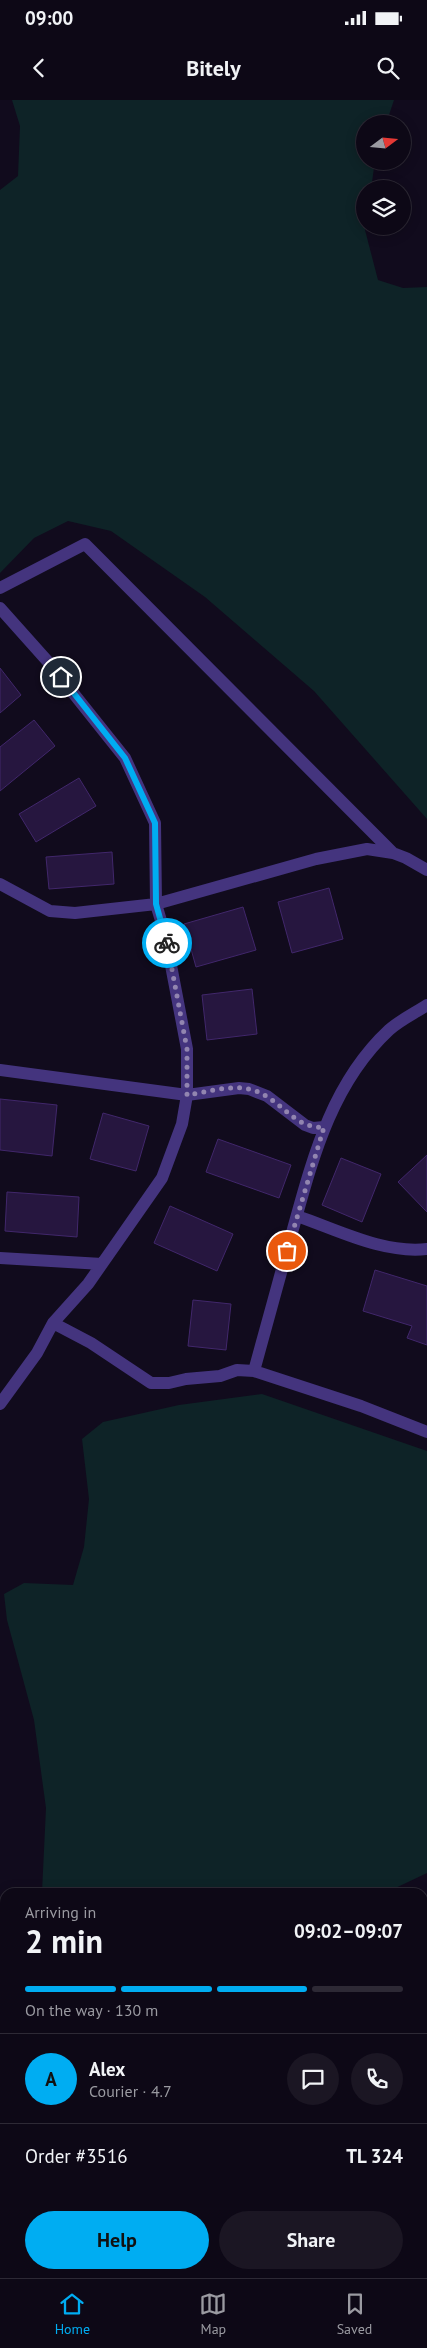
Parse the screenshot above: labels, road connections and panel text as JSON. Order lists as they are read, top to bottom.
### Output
{
  "north": "right",
  "page": {
    "status": "09:00",
    "header": "Bitely",
    "heading": ["2 min", "Arriving in", "09:02–09:07"],
    "panel": [
      "Alex",
      "Courier · 4.7",
      "Order #3516",
      "TL 324"
    ],
    "bar": "On the way · 130 m",
    "round": "A",
    "buttons": ["Help", "Share"],
    "tabs": ["Home", "Map", "Saved"]
  }
}
